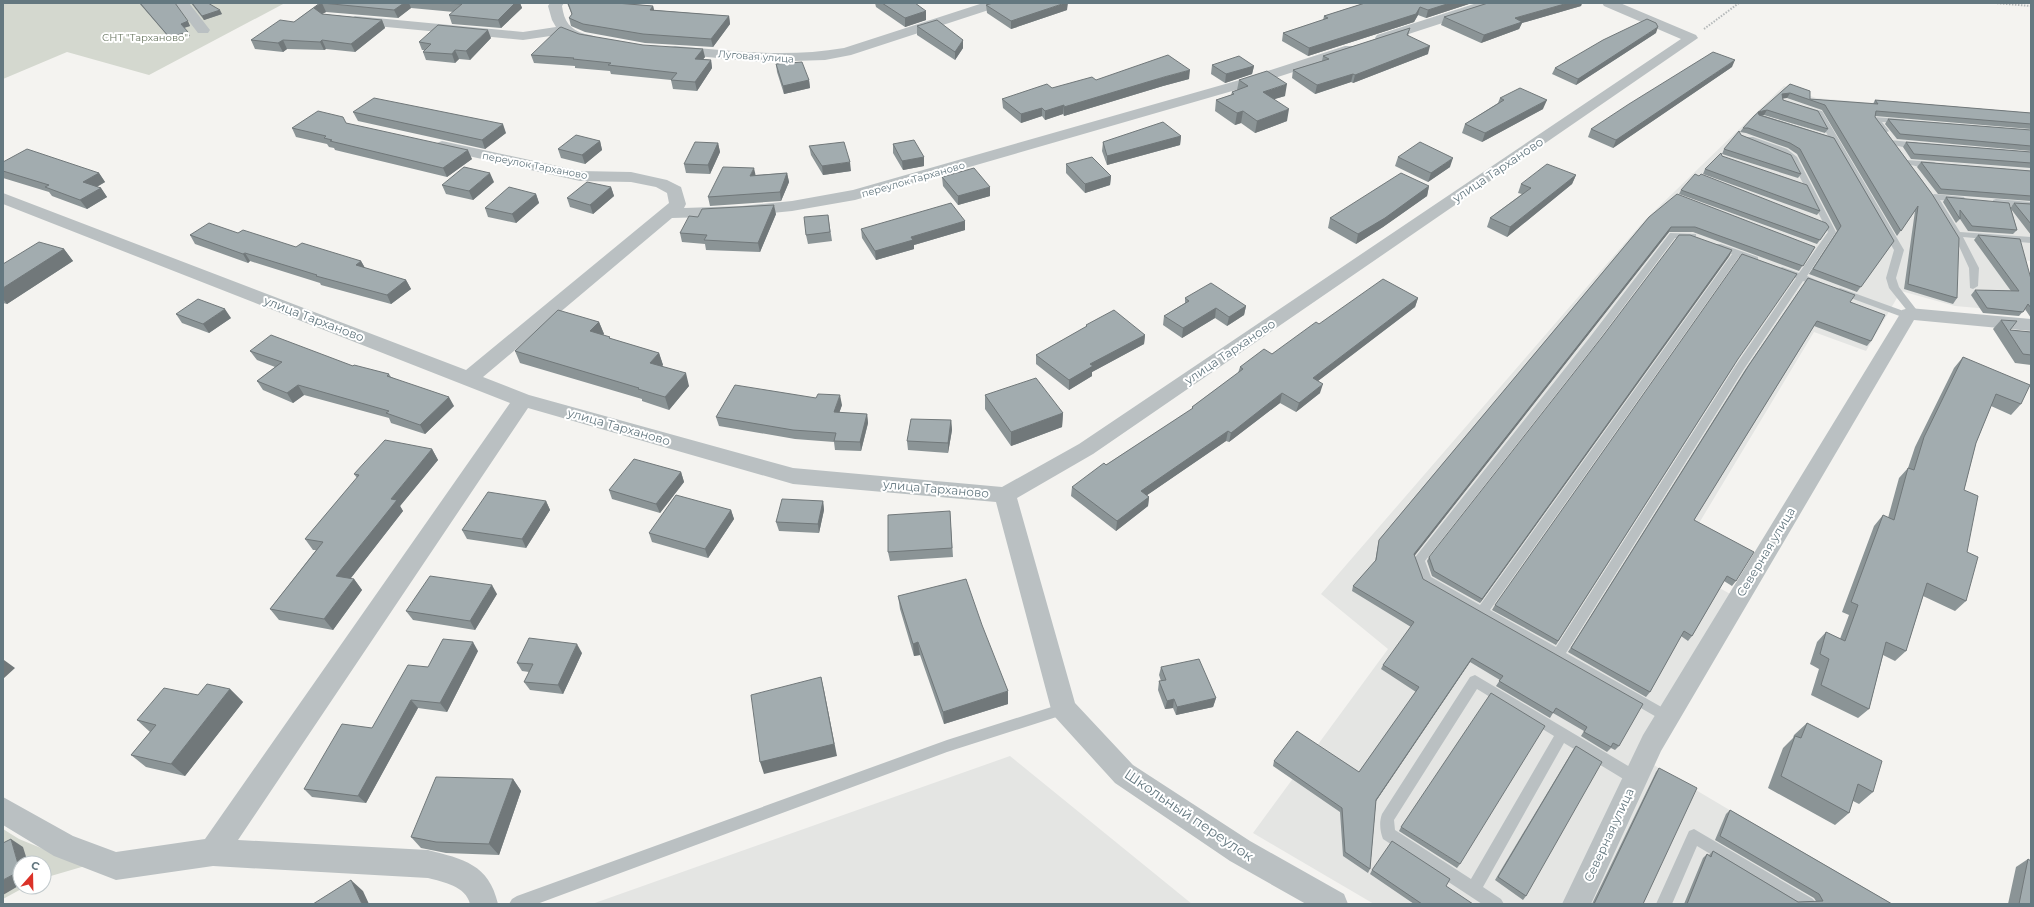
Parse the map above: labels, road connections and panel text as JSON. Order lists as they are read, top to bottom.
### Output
{
  "streets": {
    "street": [
      "Луговая улица",
      "переулок Тарханово",
      "улица Тарханово",
      "Северная улица",
      "Школьный переулок"
    ]
  },
  "crossings": [
    ["улица Тарханово", "Школьный переулок"]
  ],
  "parks": ["СНТ \"Тарханово\""],
  "north": "top"
}
